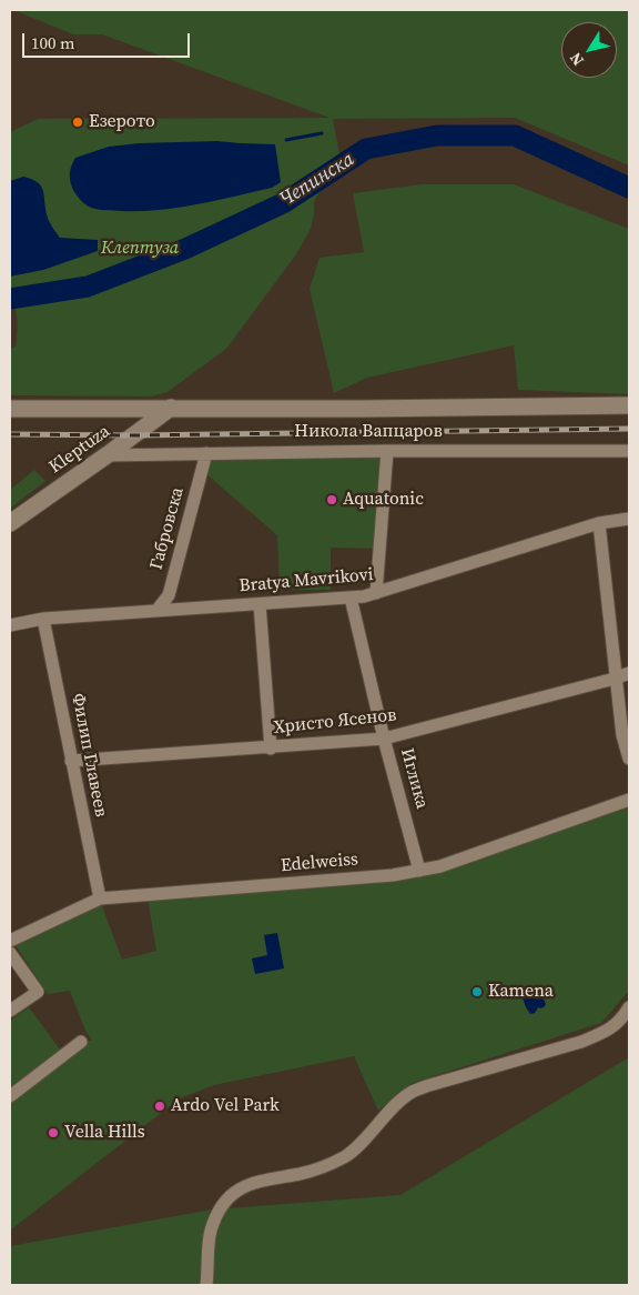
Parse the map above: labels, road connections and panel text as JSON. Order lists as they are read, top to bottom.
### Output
{
  "streets": {
    "street": [
      "Никола Вапцаров",
      "Kleptuza",
      "Габровска",
      "Bratya Mavrikovi",
      "Христо Ясенов",
      "Филип Главеев",
      "Иглика",
      "Edelweiss"
    ]
  },
  "crossings": [
    ["Никола Вапцаров", "Kleptuza"],
    ["Никола Вапцаров", "Габровска"],
    ["Габровска", "Bratya Mavrikovi"],
    ["Bratya Mavrikovi", "Филип Главеев"],
    ["Bratya Mavrikovi", "Иглика"],
    ["Христо Ясенов", "Филип Главеев"],
    ["Христо Ясенов", "Иглика"],
    ["Филип Главеев", "Edelweiss"],
    ["Иглика", "Edelweiss"]
  ],
  "water": ["Чепинска"],
  "parks": ["Клептуза"],
  "places": [
    "Езерото",
    "Aquatonic",
    "Kamena",
    "Ardo Vel Park",
    "Vella Hills"
  ],
  "scale_bar": "100 m",
  "north": "bottom left"
}
